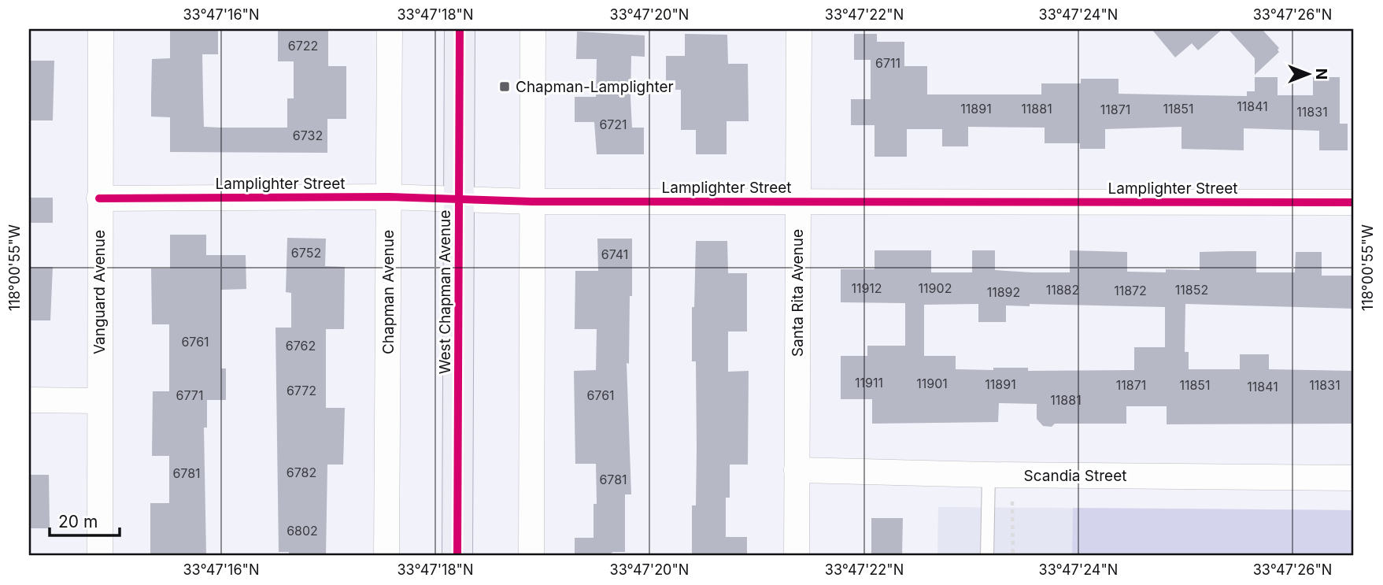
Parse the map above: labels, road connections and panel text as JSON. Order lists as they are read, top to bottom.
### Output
{
  "streets": {
    "main road": ["West Chapman Avenue"],
    "street": [
      "Lamplighter Street",
      "Vanguard Avenue",
      "Chapman Avenue",
      "Santa Rita Avenue",
      "Scandia Street"
    ]
  },
  "crossings": [
    ["Lamplighter Street", "Vanguard Avenue"],
    ["Lamplighter Street", "Chapman Avenue"],
    ["Lamplighter Street", "West Chapman Avenue"],
    ["Lamplighter Street", "Santa Rita Avenue"],
    ["Santa Rita Avenue", "Scandia Street"]
  ],
  "places": {
    "transit": ["Chapman-Lamplighter"]
  },
  "house_numbers": [
    "6722",
    "6711",
    "11841",
    "11891",
    "11881",
    "11851",
    "11871",
    "11831",
    "6721",
    "6732",
    "6752",
    "6741",
    "11912",
    "11902",
    "11882",
    "11852",
    "11872",
    "11892",
    "6761",
    "6762",
    "11911",
    "11901",
    "11891",
    "11871",
    "11851",
    "11831",
    "11841",
    "6772",
    "6771",
    "6761",
    "11881",
    "6782",
    "6781",
    "6781",
    "6802"
  ],
  "scale_bar": "20 m",
  "north": "right",
  "coordinates": [
    "33°47'16\"N",
    "33°47'18\"N",
    "33°47'20\"N",
    "33°47'22\"N",
    "33°47'24\"N",
    "33°47'26\"N",
    "118°00'55\"W"
  ]
}
